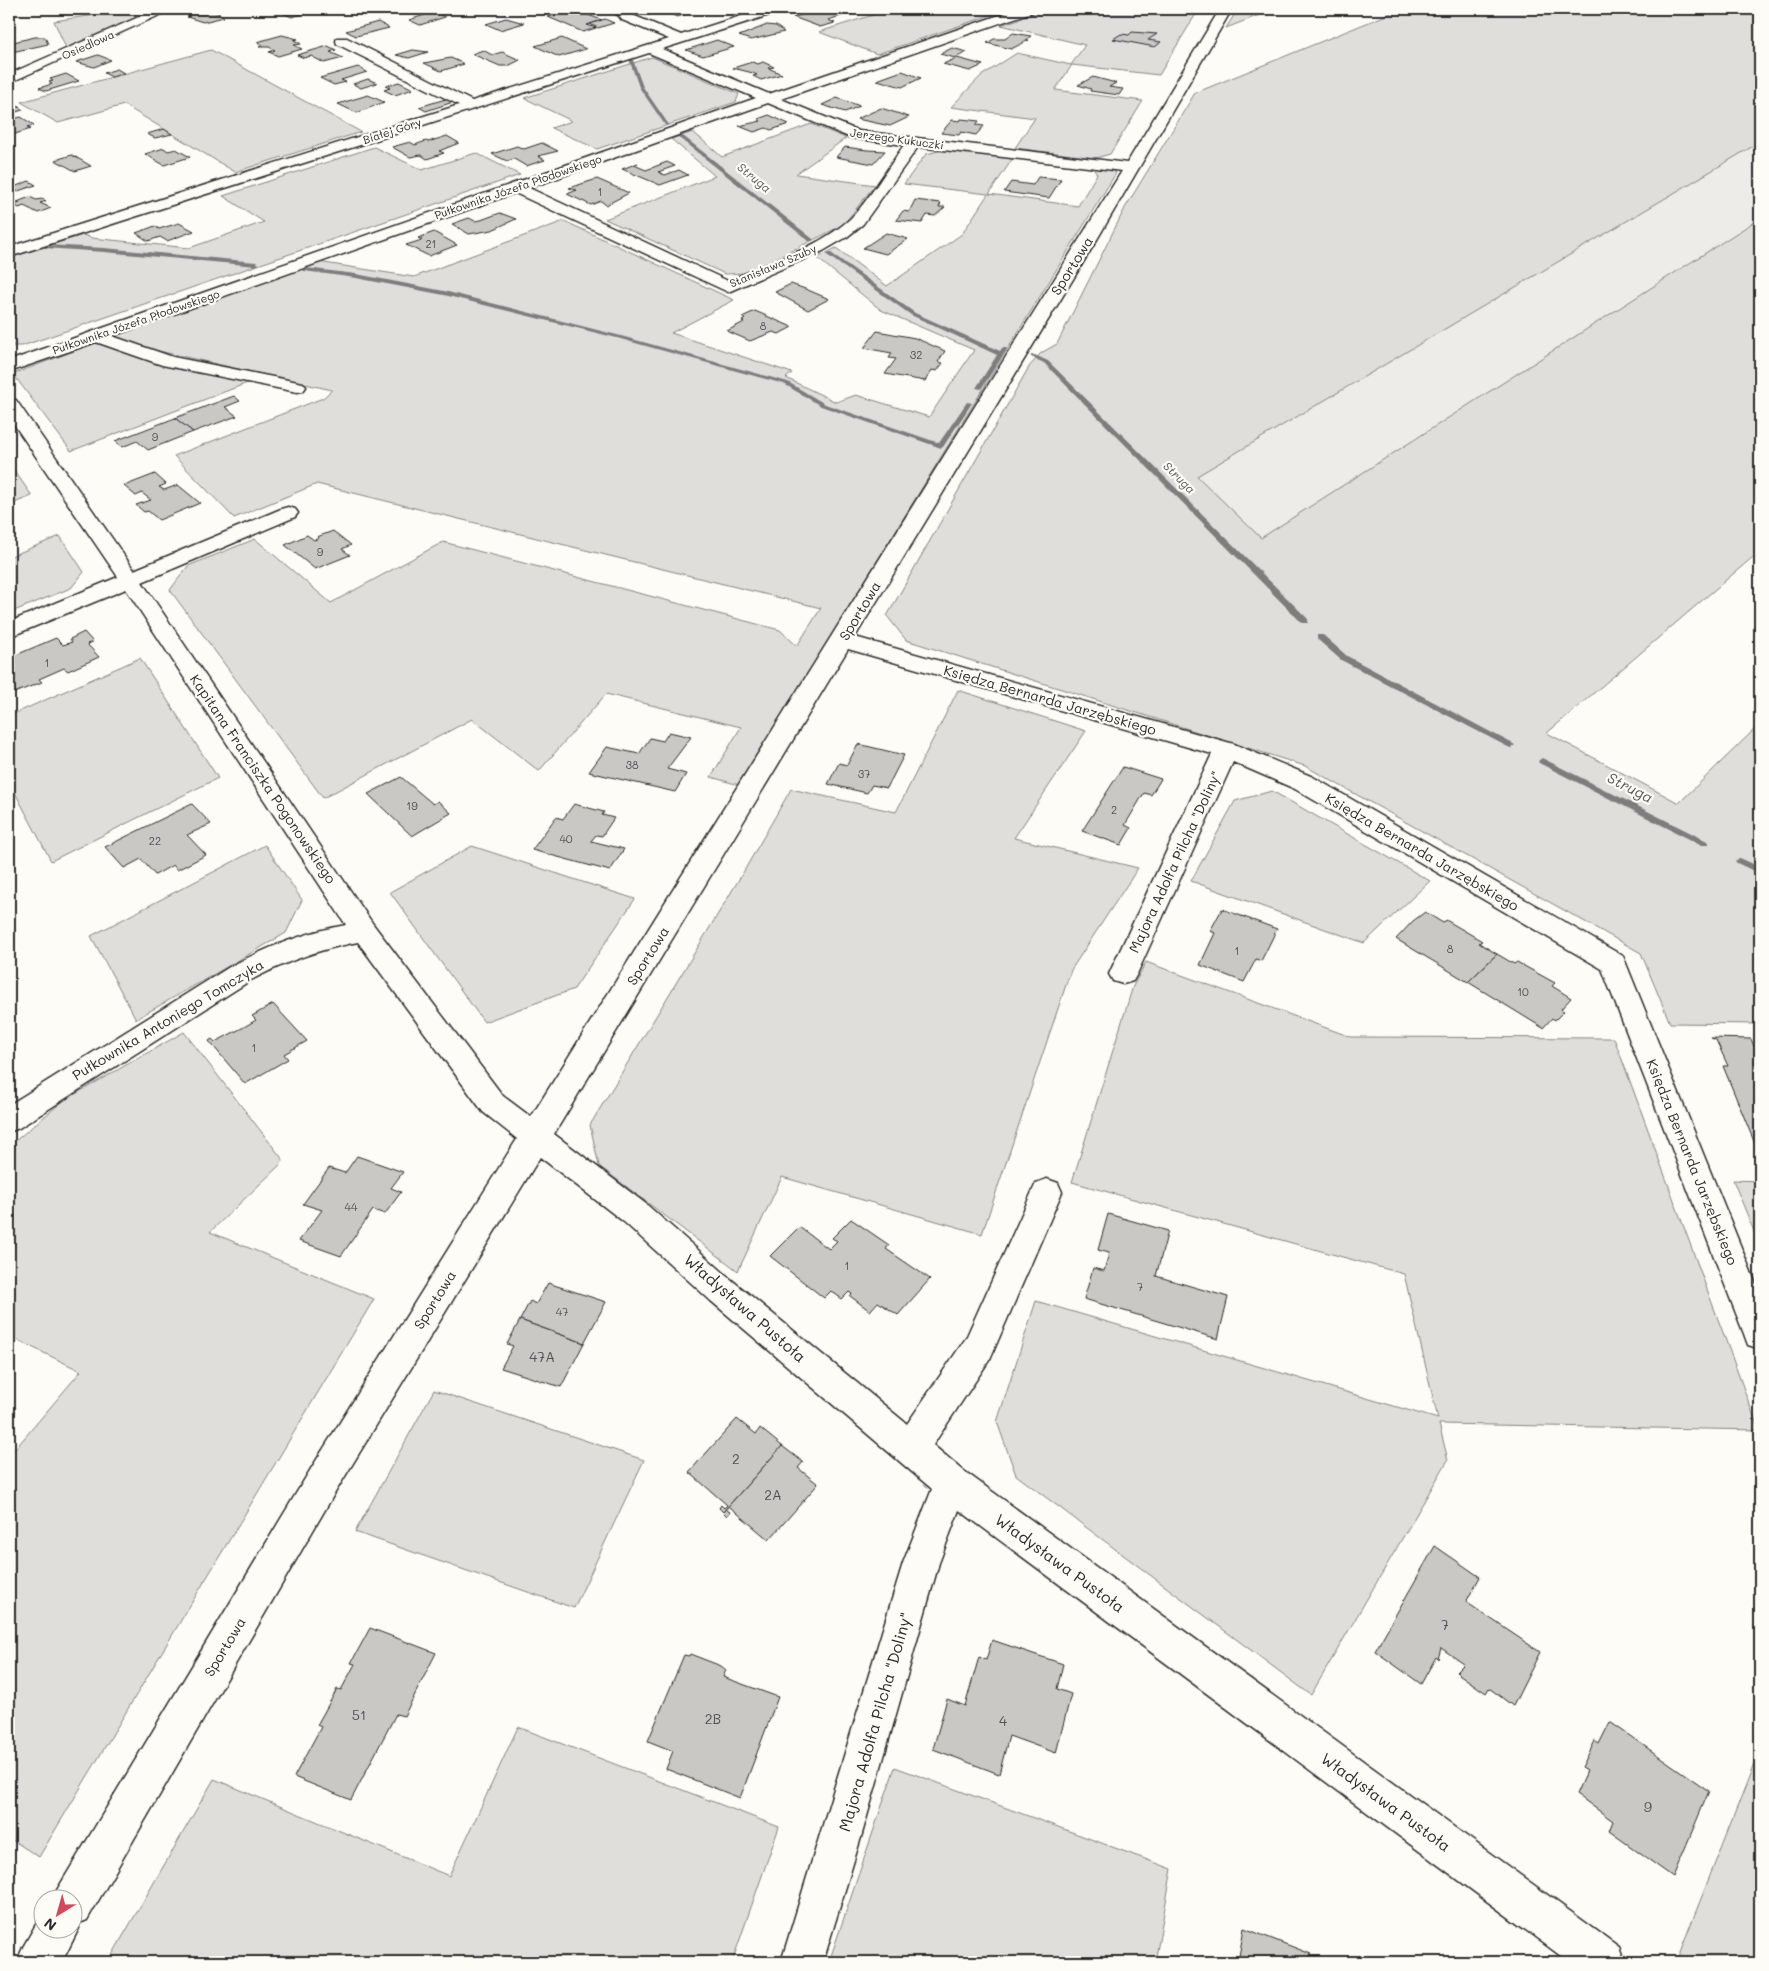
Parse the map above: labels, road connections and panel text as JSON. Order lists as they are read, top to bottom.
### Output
{
  "streets": {
    "street": [
      "Osiedlowa",
      "Białej Góry",
      "Jerzego Kukuczki",
      "Pułkownika Józefa Płodowskiego",
      "Stanisława Szuby",
      "Sportowa",
      "Księdza Bernarda Jarzębskiego",
      "Kapitana Franciszka Pogonowskiego",
      "Majora Adolfa Pilcha \"Doliny\"",
      "Pułkownika Antoniego Tomczyka",
      "Władysława Pustoła"
    ]
  },
  "crossings": [
    ["Białej Góry", "Jerzego Kukuczki"],
    ["Jerzego Kukuczki", "Pułkownika Józefa Płodowskiego"],
    ["Jerzego Kukuczki", "Stanisława Szuby"],
    ["Jerzego Kukuczki", "Sportowa"],
    ["Pułkownika Józefa Płodowskiego", "Stanisława Szuby"],
    ["Sportowa", "Księdza Bernarda Jarzębskiego"],
    ["Sportowa", "Kapitana Franciszka Pogonowskiego"],
    ["Sportowa", "Władysława Pustoła"],
    ["Księdza Bernarda Jarzębskiego", "Majora Adolfa Pilcha \"Doliny\""],
    ["Kapitana Franciszka Pogonowskiego", "Pułkownika Antoniego Tomczyka"],
    ["Kapitana Franciszka Pogonowskiego", "Władysława Pustoła"],
    ["Majora Adolfa Pilcha \"Doliny\"", "Władysława Pustoła"]
  ],
  "water": ["Struga"],
  "house_numbers": [
    "1",
    "21",
    "8",
    "32",
    "9",
    "9",
    "1",
    "38",
    "37",
    "19",
    "2",
    "40",
    "22",
    "8",
    "1",
    "10",
    "1",
    "44",
    "1",
    "7",
    "47",
    "47A",
    "2",
    "2A",
    "7",
    "51",
    "2B",
    "4",
    "9"
  ],
  "north": "bottom left"
}
